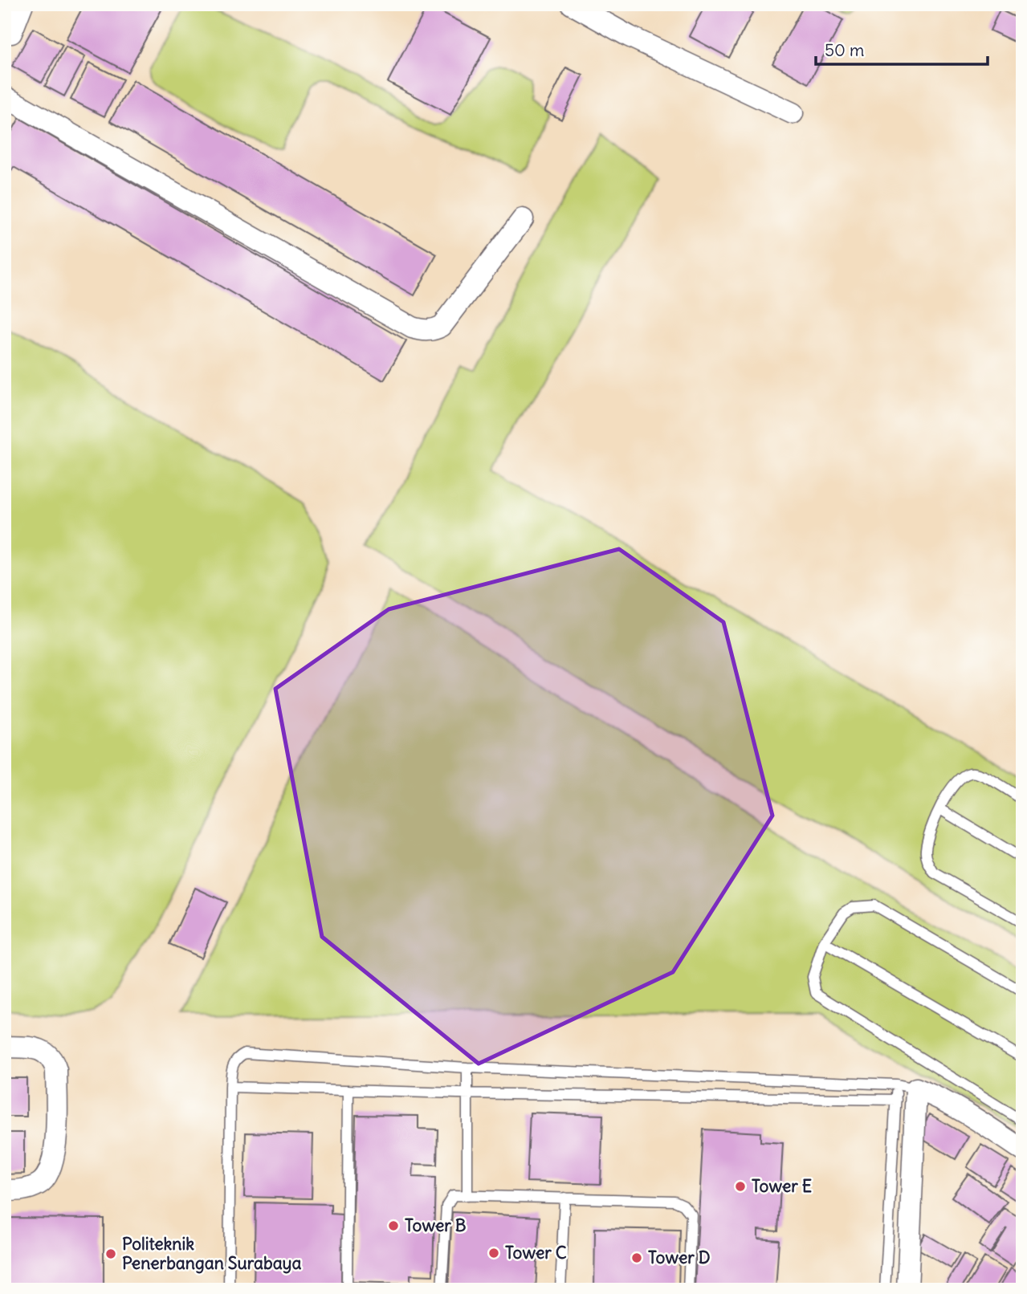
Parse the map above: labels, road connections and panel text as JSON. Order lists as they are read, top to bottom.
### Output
{
  "places": [
    "Tower E",
    "Tower B",
    "Tower C",
    "Politeknik Penerbangan Surabaya",
    "Tower D"
  ],
  "scale_bar": "50 m"
}
